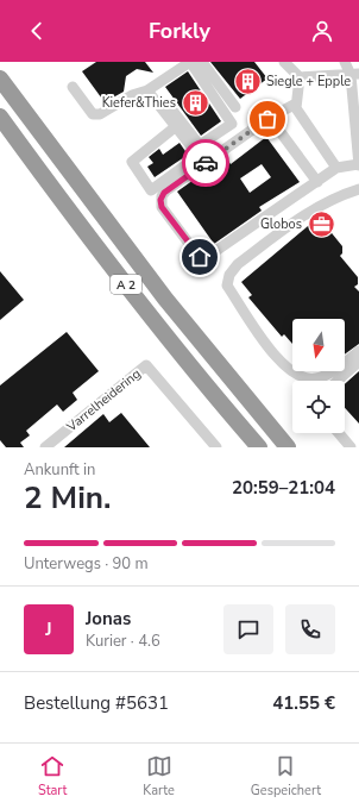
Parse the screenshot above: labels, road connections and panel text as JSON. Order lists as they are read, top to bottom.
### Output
{
  "streets": {
    "highway": ["A 2"],
    "street": ["Varrelheidering"]
  },
  "places": {
    "building": ["Siegle + Epple", "Kiefer&Thies"],
    "office": ["Globos"]
  },
  "north": "bottom",
  "page": {
    "header": "Forkly",
    "heading": ["2 Min.", "Ankunft in", "20:59–21:04"],
    "panel": [
      "Jonas",
      "Kurier · 4.6",
      "Bestellung #5631",
      "41.55 €"
    ],
    "bar": "Unterwegs · 90 m",
    "round": "J",
    "tabs": ["Start", "Karte", "Gespeichert"]
  }
}
